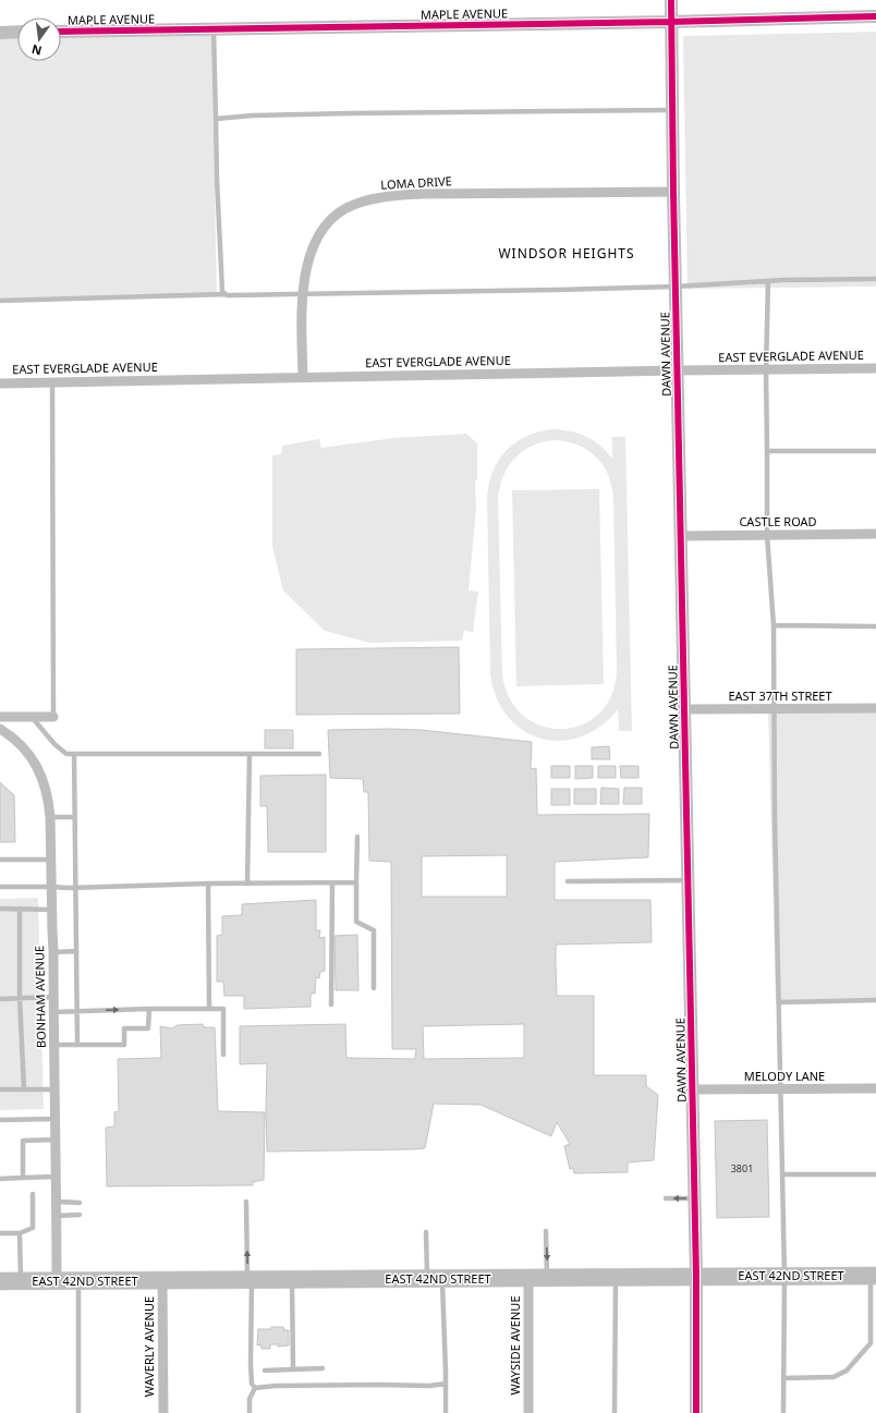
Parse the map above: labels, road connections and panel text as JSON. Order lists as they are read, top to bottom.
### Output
{
  "streets": {
    "highway": ["EAST 42ND STREET"],
    "street": [
      "MAPLE AVENUE",
      "LOMA DRIVE",
      "DAWN AVENUE",
      "EAST EVERGLADE AVENUE",
      "CASTLE ROAD",
      "EAST 37TH STREET",
      "BONHAM AVENUE",
      "MELODY LANE",
      "WAYSIDE AVENUE",
      "WAVERLY AVENUE"
    ]
  },
  "crossings": [
    ["MAPLE AVENUE", "DAWN AVENUE"],
    ["LOMA DRIVE", "DAWN AVENUE"],
    ["LOMA DRIVE", "EAST EVERGLADE AVENUE"],
    ["DAWN AVENUE", "EAST EVERGLADE AVENUE"],
    ["DAWN AVENUE", "CASTLE ROAD"],
    ["DAWN AVENUE", "EAST 37TH STREET"],
    ["DAWN AVENUE", "MELODY LANE"],
    ["DAWN AVENUE", "EAST 42ND STREET"],
    ["BONHAM AVENUE", "EAST 42ND STREET"],
    ["EAST 42ND STREET", "WAYSIDE AVENUE"],
    ["EAST 42ND STREET", "WAVERLY AVENUE"]
  ],
  "districts": ["WINDSOR HEIGHTS"],
  "house_numbers": ["3801"],
  "north": "bottom"
}
